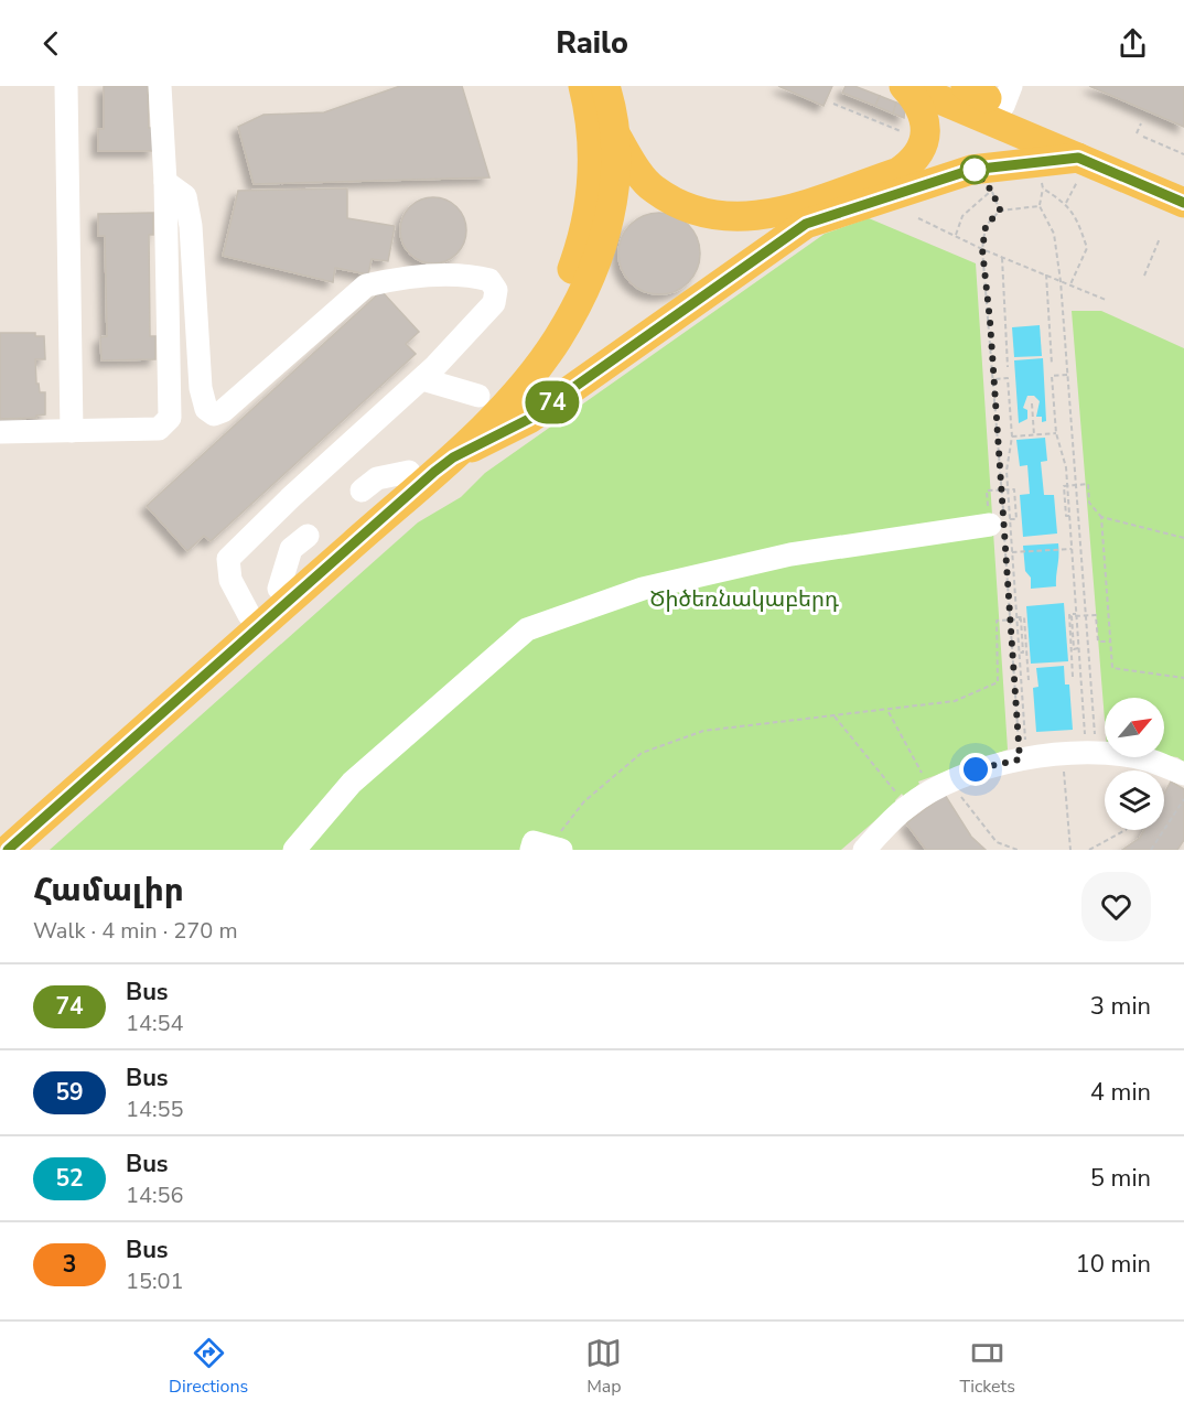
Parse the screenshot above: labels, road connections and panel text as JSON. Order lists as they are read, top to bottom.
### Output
{
  "parks": ["Ծիծեռնակաբերդ"],
  "lines": ["bus line 74"],
  "north": "top right",
  "page": {
    "header": "Railo",
    "on_map": "74",
    "heading": ["Համալիր", "Walk · 4 min · 270 m"],
    "list": [
      {
        "mark": "74",
        "name": "Bus",
        "note": "14:54",
        "value": "3 min"
      },
      {
        "mark": "59",
        "name": "Bus",
        "note": "14:55",
        "value": "4 min"
      },
      {
        "mark": "52",
        "name": "Bus",
        "note": "14:56",
        "value": "5 min"
      },
      {
        "mark": "3",
        "name": "Bus",
        "note": "15:01",
        "value": "10 min"
      }
    ],
    "tabs": ["Directions", "Map", "Tickets"]
  }
}
